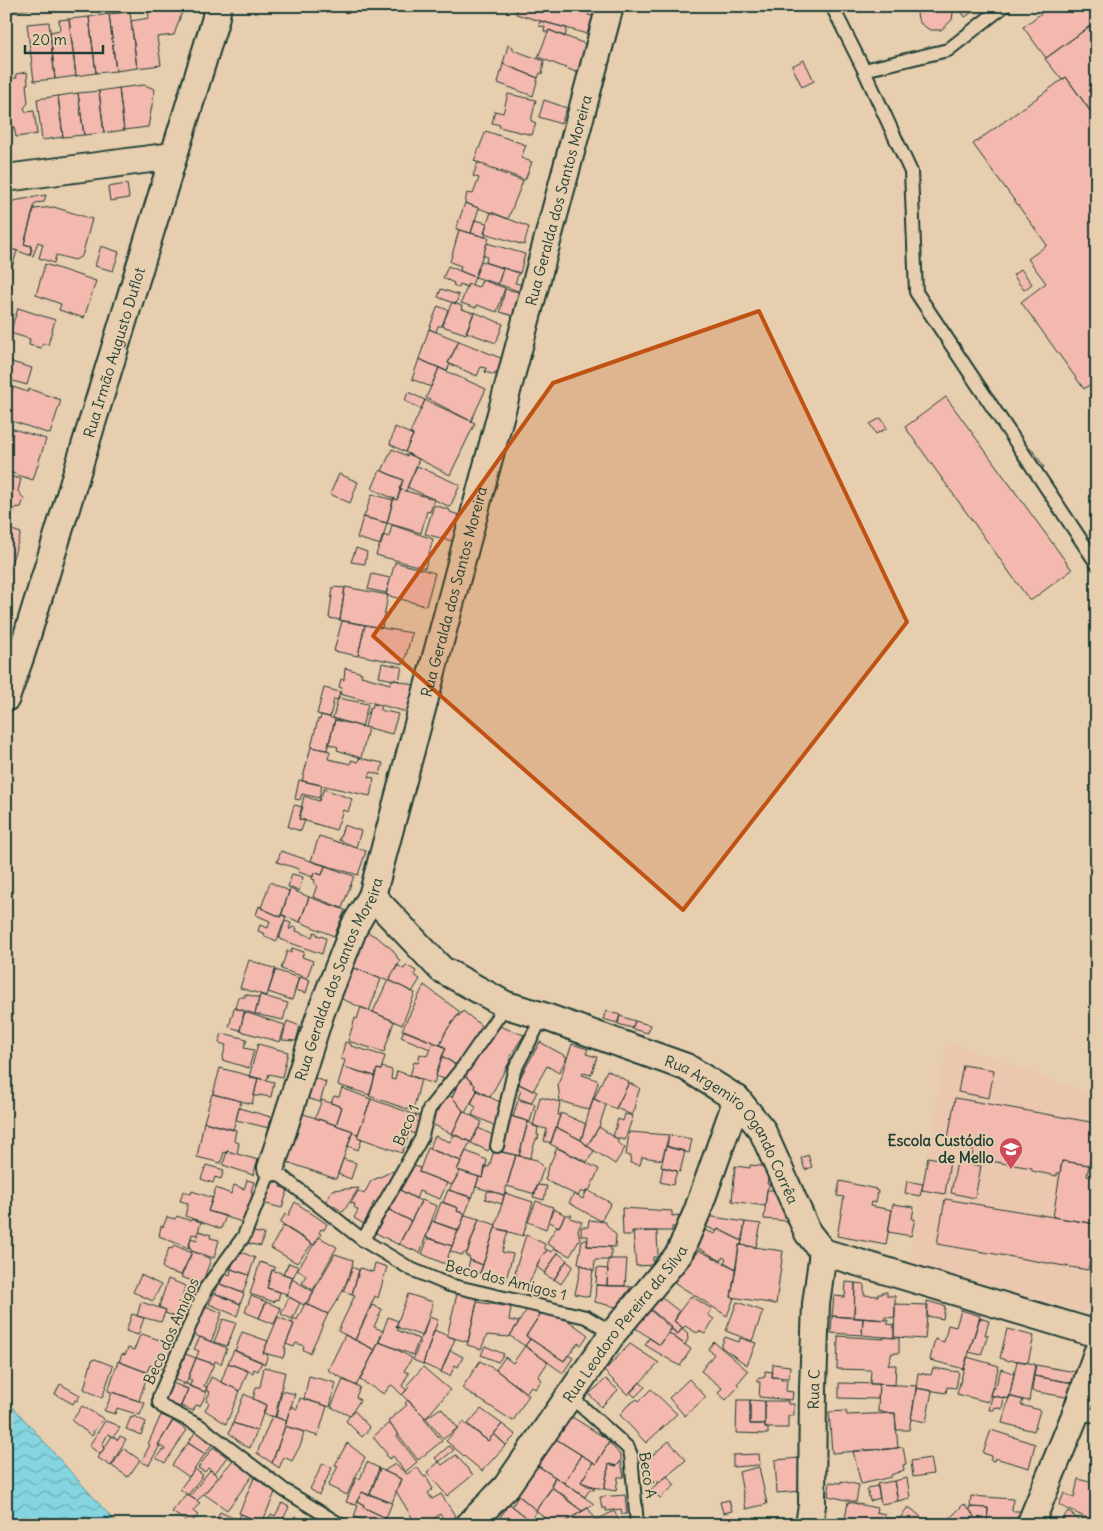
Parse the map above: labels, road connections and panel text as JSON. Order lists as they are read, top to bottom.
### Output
{
  "streets": {
    "street": [
      "Rua Geralda dos Santos Moreira",
      "Rua Irmão Augusto Duflot",
      "Rua Argemiro Ogando Corrêa",
      "Rua Leodoro Pereira da Silva",
      "Rua C"
    ],
    "lane": [
      "Beco 1",
      "Beco dos Amigos 1",
      "Beco dos Amigos",
      "Beco A"
    ]
  },
  "crossings": [
    ["Rua Geralda dos Santos Moreira", "Rua Argemiro Ogando Corrêa"],
    ["Rua Geralda dos Santos Moreira", "Beco dos Amigos 1"],
    ["Rua Geralda dos Santos Moreira", "Beco dos Amigos"],
    ["Beco 1", "Rua Argemiro Ogando Corrêa"],
    ["Beco 1", "Beco dos Amigos 1"],
    ["Rua Argemiro Ogando Corrêa", "Rua Leodoro Pereira da Silva"],
    ["Rua Argemiro Ogando Corrêa", "Rua C"],
    ["Beco dos Amigos 1", "Rua Leodoro Pereira da Silva"],
    ["Beco dos Amigos 1", "Beco dos Amigos"],
    ["Rua Leodoro Pereira da Silva", "Beco A"]
  ],
  "places": {
    "school or university": ["Escola Custódio de Mello"]
  },
  "scale_bar": "20 m"
}
